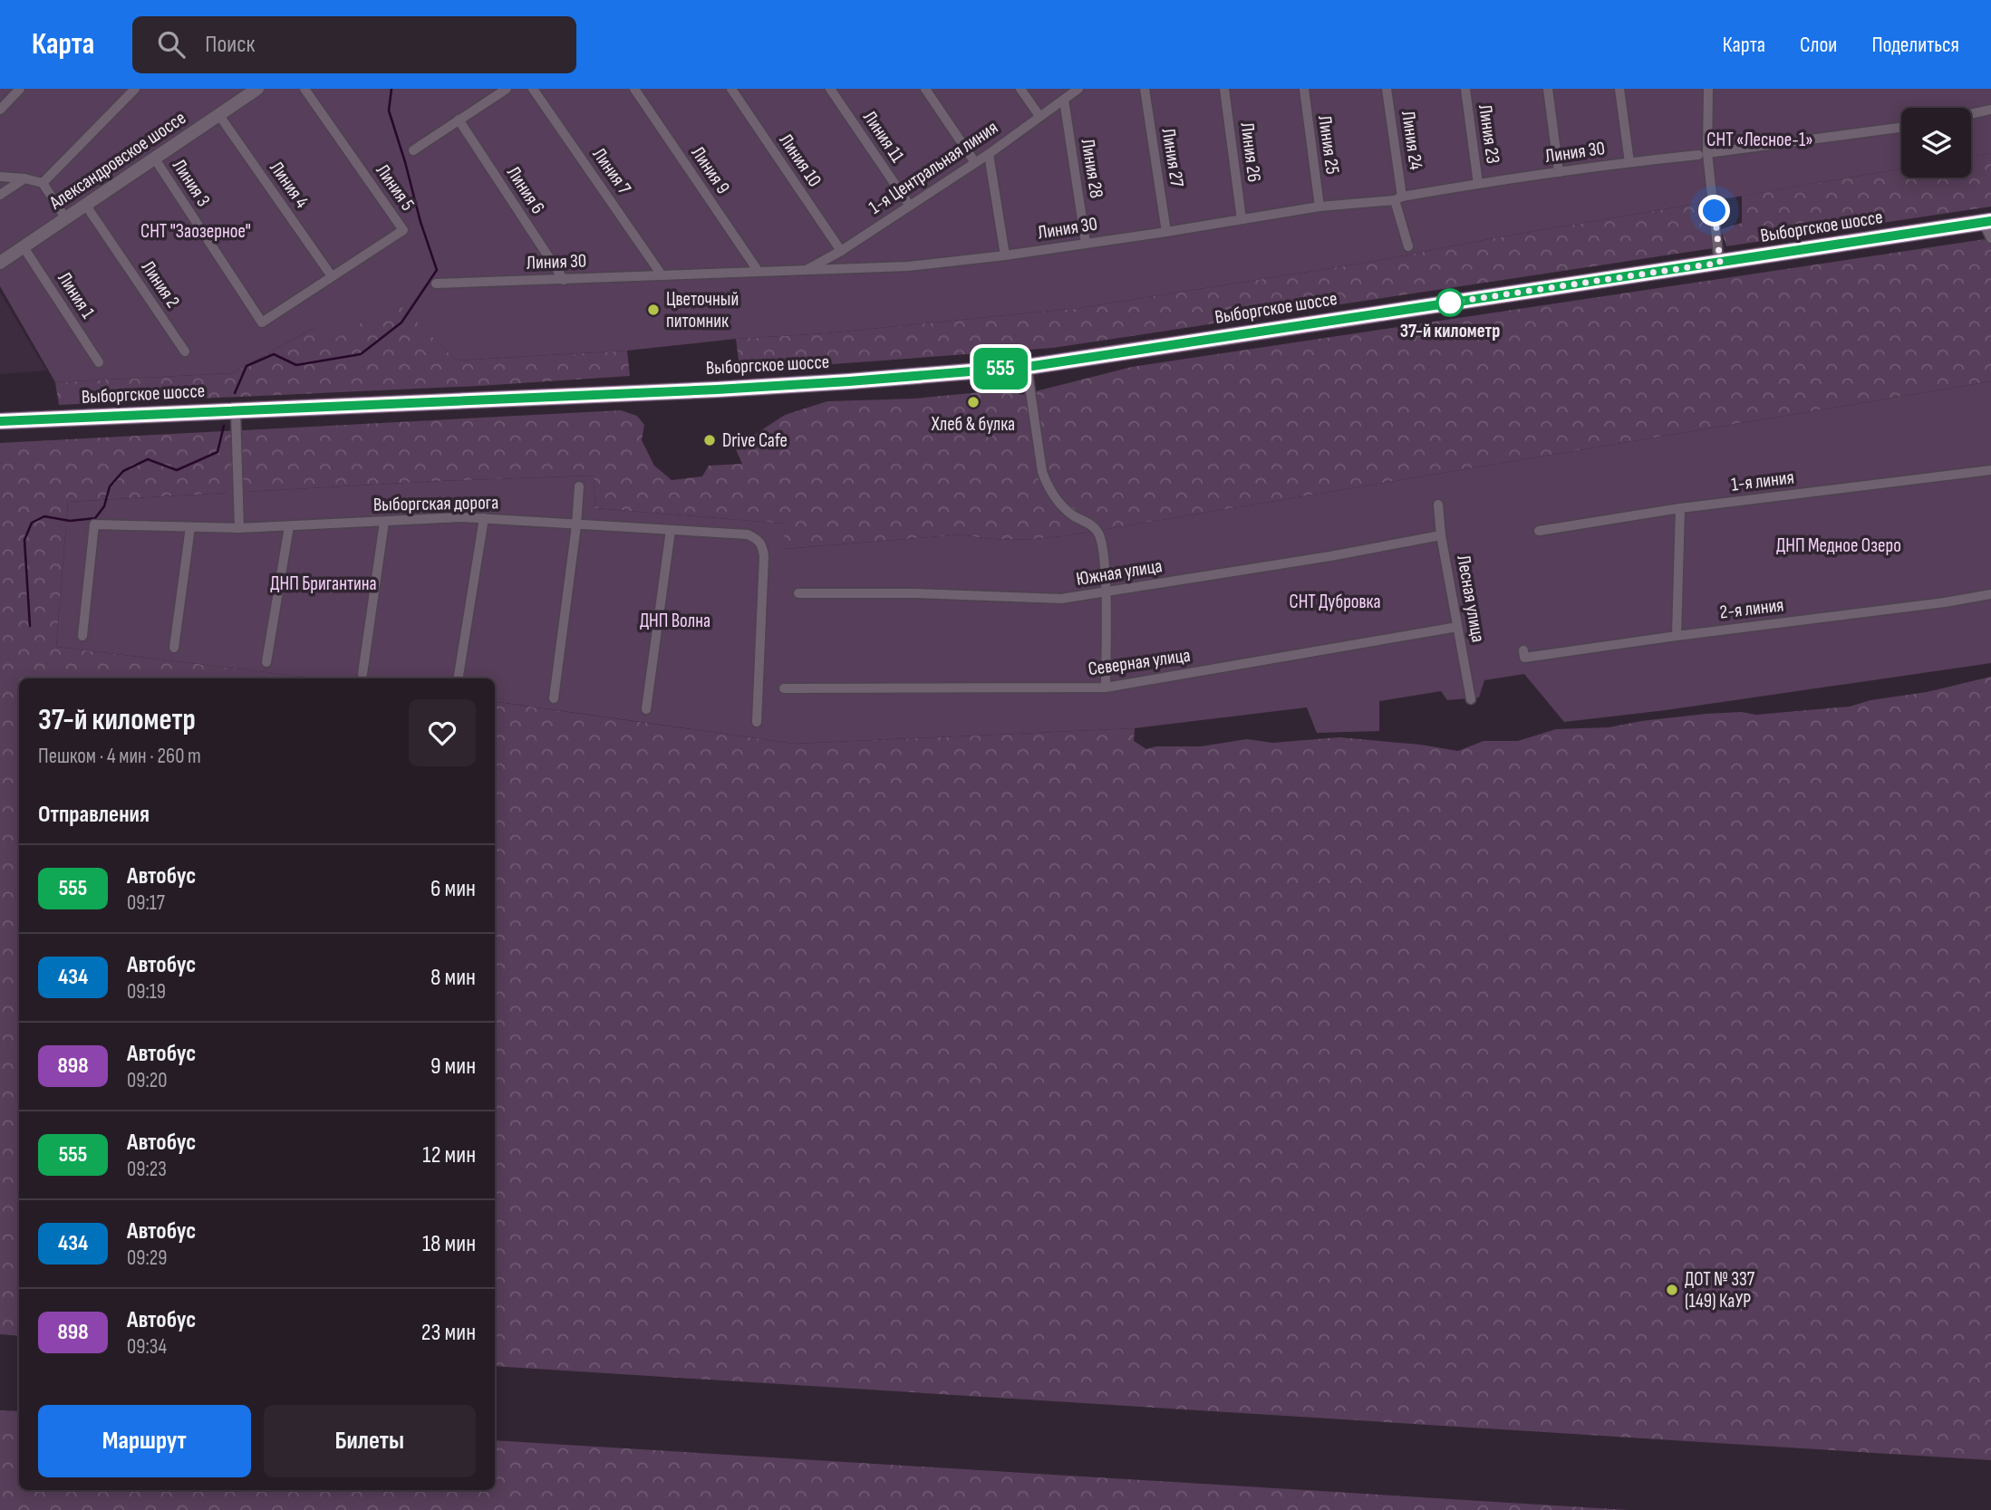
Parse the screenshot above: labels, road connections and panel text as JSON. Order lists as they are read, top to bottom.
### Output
{
  "streets": {
    "main road": ["Выборгское шоссе"],
    "street": [
      "Линия 23",
      "Линия 11",
      "Линия 24",
      "Линия 25",
      "Линия 26",
      "Линия 30",
      "Линия 27",
      "Александровское шоссе",
      "Линия 10",
      "1-я Центральная линия",
      "Линия 28",
      "Линия 9",
      "Линия 7",
      "Линия 3",
      "Линия 4",
      "Линия 5",
      "Линия 6",
      "Линия 2",
      "Линия 1",
      "1-я линия",
      "Выборгская дорога",
      "Южная улица",
      "Лесная улица",
      "2-я линия",
      "Северная улица"
    ]
  },
  "crossings": [
    ["Линия 23", "Линия 30"],
    ["Линия 11", "1-я Центральная линия"],
    ["Линия 24", "Линия 30"],
    ["Линия 25", "Линия 30"],
    ["Линия 26", "Линия 30"],
    ["Линия 30", "Линия 27"],
    ["Линия 30", "1-я Центральная линия"],
    ["Линия 30", "Линия 28"],
    ["Линия 30", "Линия 9"],
    ["Линия 30", "Линия 7"],
    ["Линия 30", "Линия 6"],
    ["Александровское шоссе", "Линия 3"],
    ["Александровское шоссе", "Линия 4"],
    ["Александровское шоссе", "Линия 2"],
    ["Александровское шоссе", "Линия 1"],
    ["Линия 10", "1-я Центральная линия"],
    ["1-я Центральная линия", "Линия 28"],
    ["Линия 3", "Линия 5"],
    ["Линия 4", "Линия 5"],
    ["Южная улица", "Лесная улица"],
    ["Лесная улица", "Северная улица"]
  ],
  "parks": [
    "СНТ «Лесное-1»",
    "СНТ \"Заозерное\"",
    "ДНП Медное Озеро",
    "ДНП Бригантина",
    "СНТ Дубровка",
    "ДНП Волна"
  ],
  "places": [
    "37-й километр",
    "Цветочный питомник",
    "Хлеб & булка",
    "Drive Cafe",
    "ДОТ № 337 (149) КаУР"
  ],
  "lines": ["bus line 555"],
  "page": {
    "header": "Карта",
    "search": "Поиск",
    "nav": ["Карта", "Слои", "Поделиться"],
    "on_map": "555",
    "heading": [
      ["37-й километр", "Пешком · 4 мин · 260 m"],
      "Отправления"
    ],
    "list": [
      {
        "mark": "555",
        "name": "Автобус",
        "note": "09:17",
        "value": "6 мин"
      },
      {
        "mark": "434",
        "name": "Автобус",
        "note": "09:19",
        "value": "8 мин"
      },
      {
        "mark": "898",
        "name": "Автобус",
        "note": "09:20",
        "value": "9 мин"
      },
      {
        "mark": "555",
        "name": "Автобус",
        "note": "09:23",
        "value": "12 мин"
      },
      {
        "mark": "434",
        "name": "Автобус",
        "note": "09:29",
        "value": "18 мин"
      },
      {
        "mark": "898",
        "name": "Автобус",
        "note": "09:34",
        "value": "23 мин"
      }
    ],
    "buttons": ["Маршрут", "Билеты"]
  }
}
